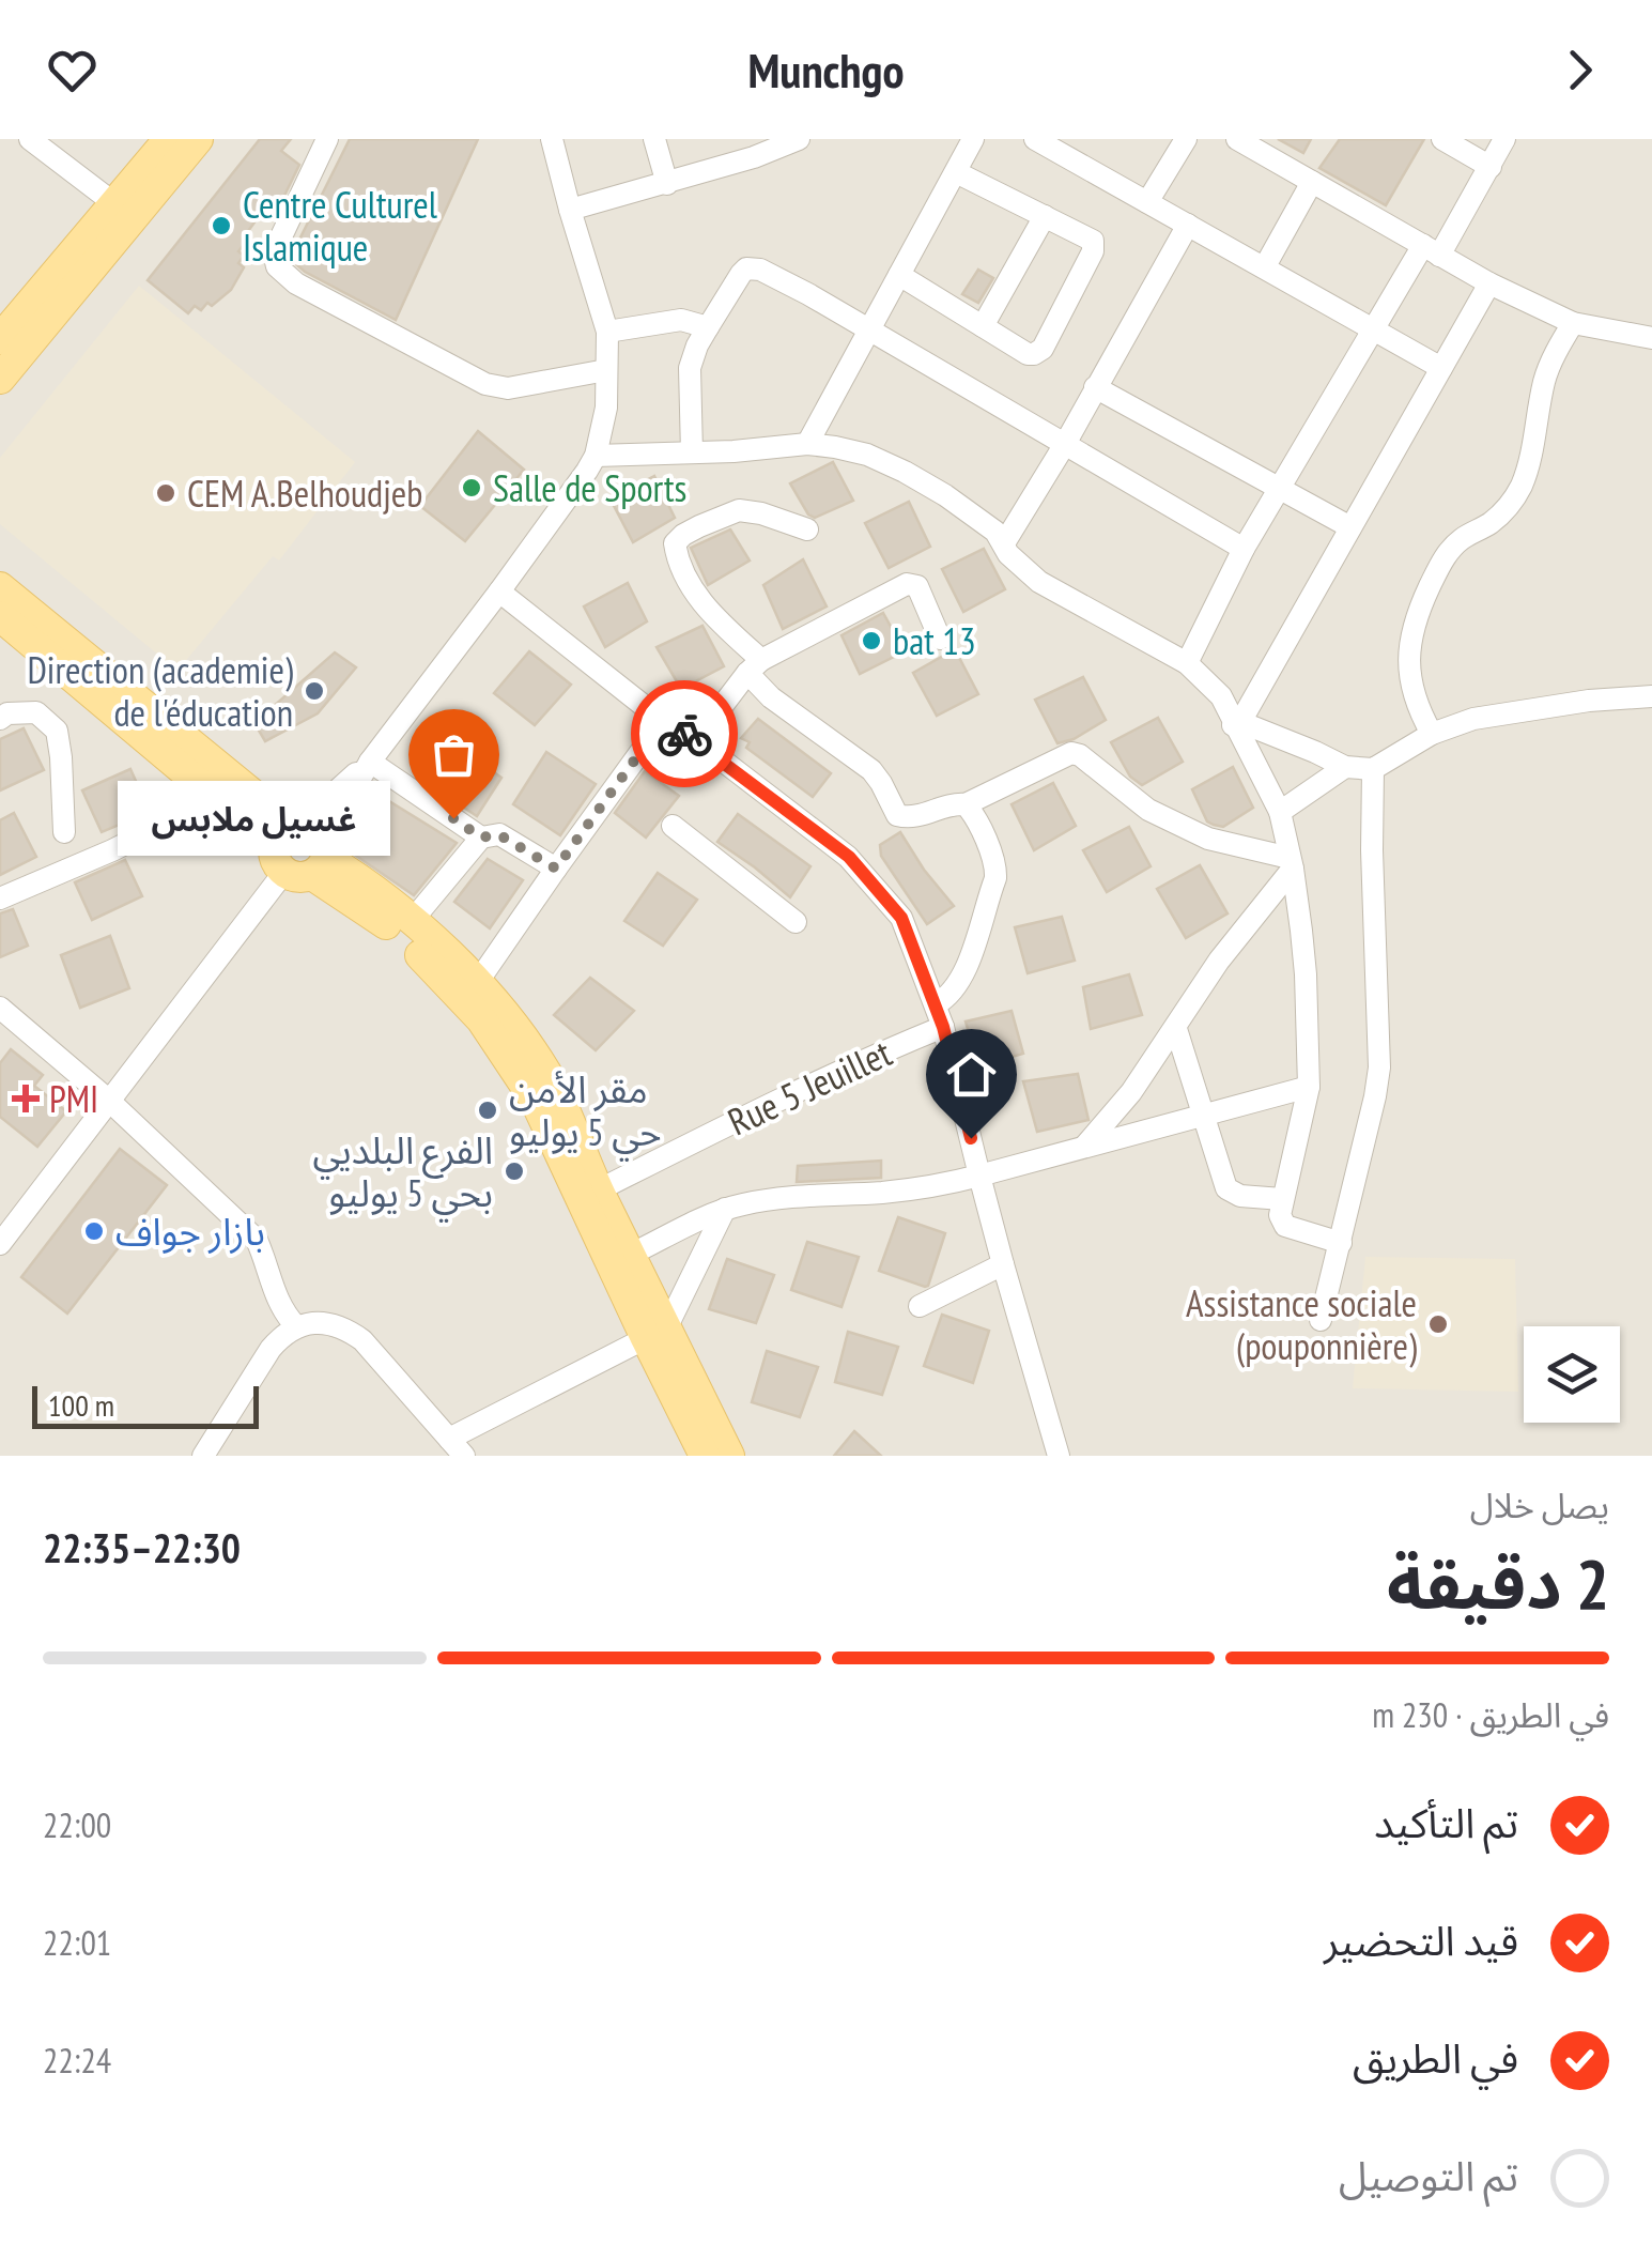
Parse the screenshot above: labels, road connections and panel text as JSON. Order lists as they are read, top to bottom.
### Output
{
  "streets": {
    "street": ["Rue 5 Jeuillet"]
  },
  "places": {
    "other": [
      "Centre Culturel Islamique",
      "Salle de Sports",
      "CEM A.Belhoudjeb",
      "bat 13",
      "Direction (academie) de l'éducation",
      "غسيل ملابس",
      "مقر الأمن حي 5 يوليو",
      "الفرع البلديي بحي 5 يوليو",
      "بازار جواف",
      "Assistance sociale (pouponnière)"
    ],
    "health": ["PMI"]
  },
  "scale_bar": "100 m",
  "page": {
    "header": "Munchgo",
    "bubble": "غسيل ملابس",
    "scale": "100 m",
    "heading": ["2 دقيقة", "يصل خلال", "22:30–22:35"],
    "bar": "في الطريق · 230 m",
    "list": [
      ["تم التأكيد", "22:00"],
      ["قيد التحضير", "22:01"],
      ["في الطريق", "22:24"],
      "تم التوصيل"
    ]
  }
}
